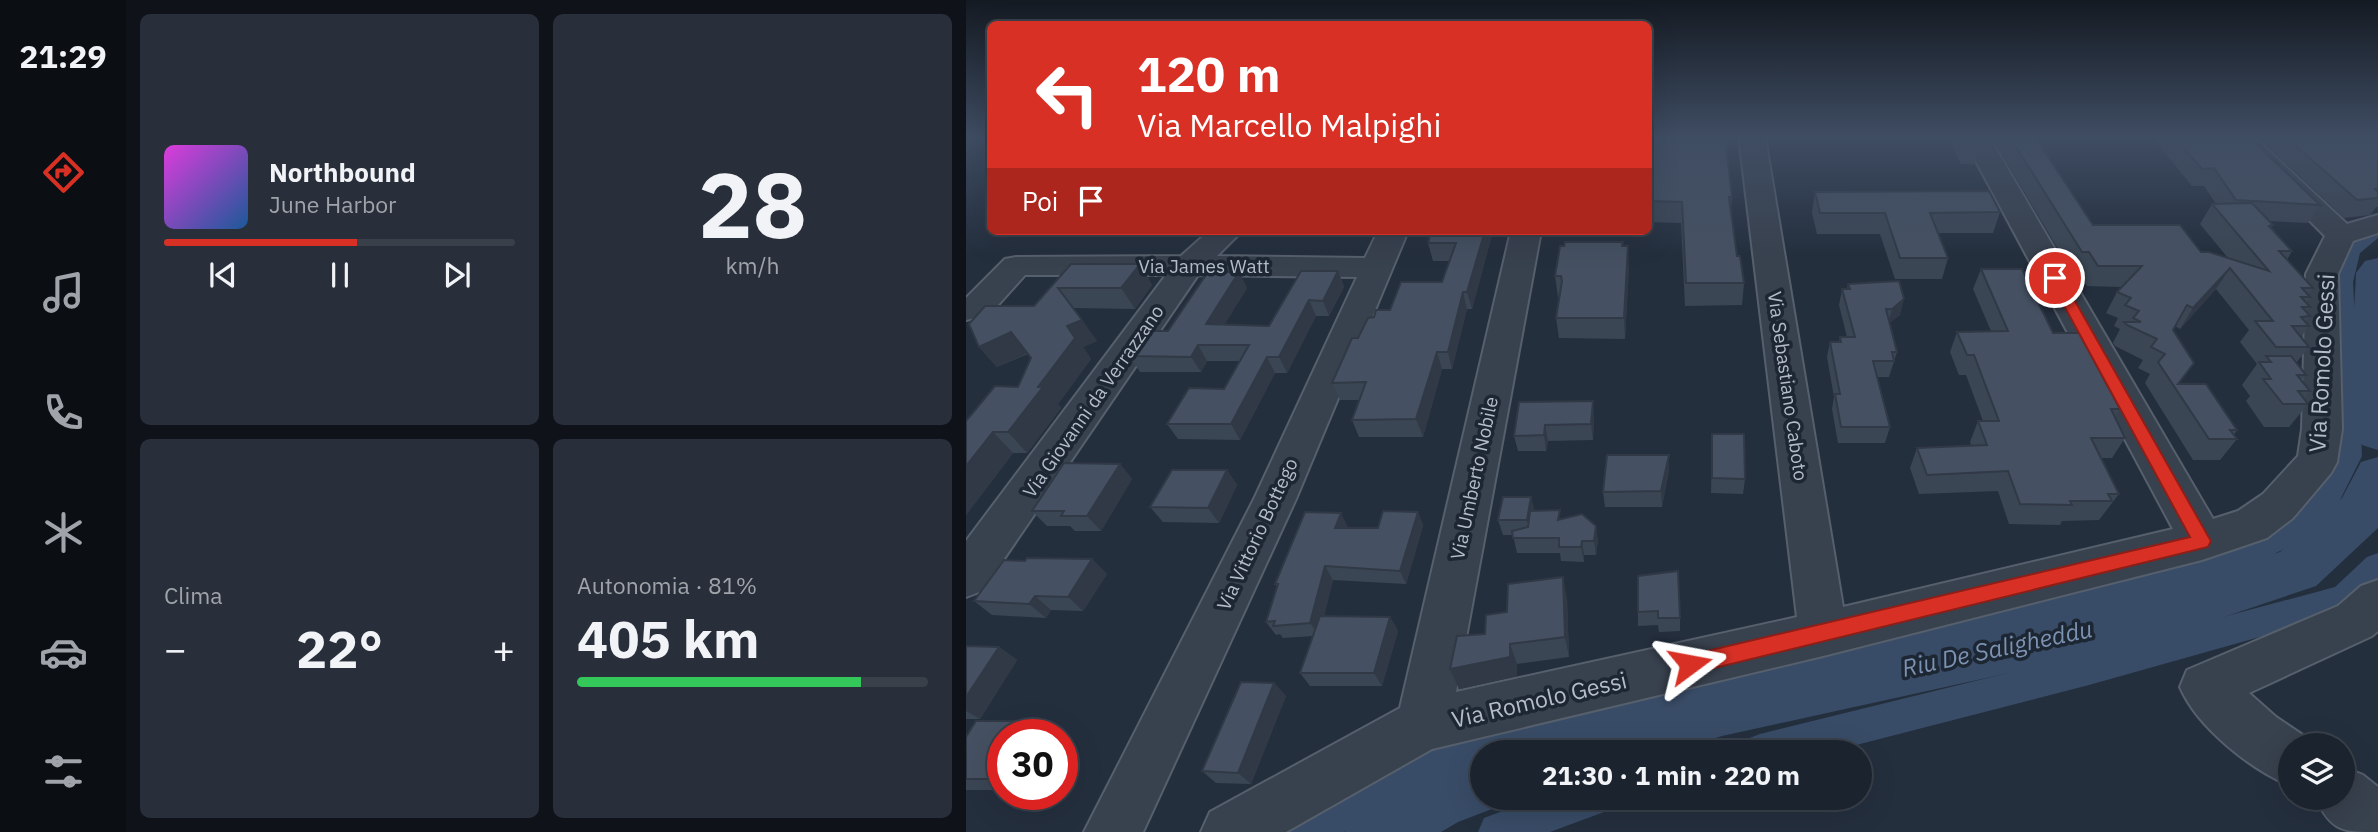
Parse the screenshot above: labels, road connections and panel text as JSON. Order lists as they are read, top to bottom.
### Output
{
  "streets": {
    "street": [
      "Via James Watt",
      "Via Romolo Gessi",
      "Via Sebastiano Caboto",
      "Via Giovanni da Verrazzano",
      "Via Umberto Nobile",
      "Via Vittorio Bottego"
    ]
  },
  "crossings": [
    ["Via James Watt", "Via Giovanni da Verrazzano"],
    ["Via James Watt", "Via Vittorio Bottego"],
    ["Via Romolo Gessi", "Via Sebastiano Caboto"],
    ["Via Romolo Gessi", "Via Umberto Nobile"]
  ],
  "water": ["Riu De Saligheddu"],
  "page": {
    "tabs": "21:29",
    "tile": [
      ["28", "km/h"],
      "Clima",
      ["Autonomia · 81%", "405 km"]
    ],
    "turn": ["120 m", "Via Marcello Malpighi"],
    "song": ["Northbound", "June Harbor"],
    "then": "Poi",
    "heat": ["−", "22°", "+"],
    "limit": "30",
    "trip": "21:30 · 1 min · 220 m"
  }
}
